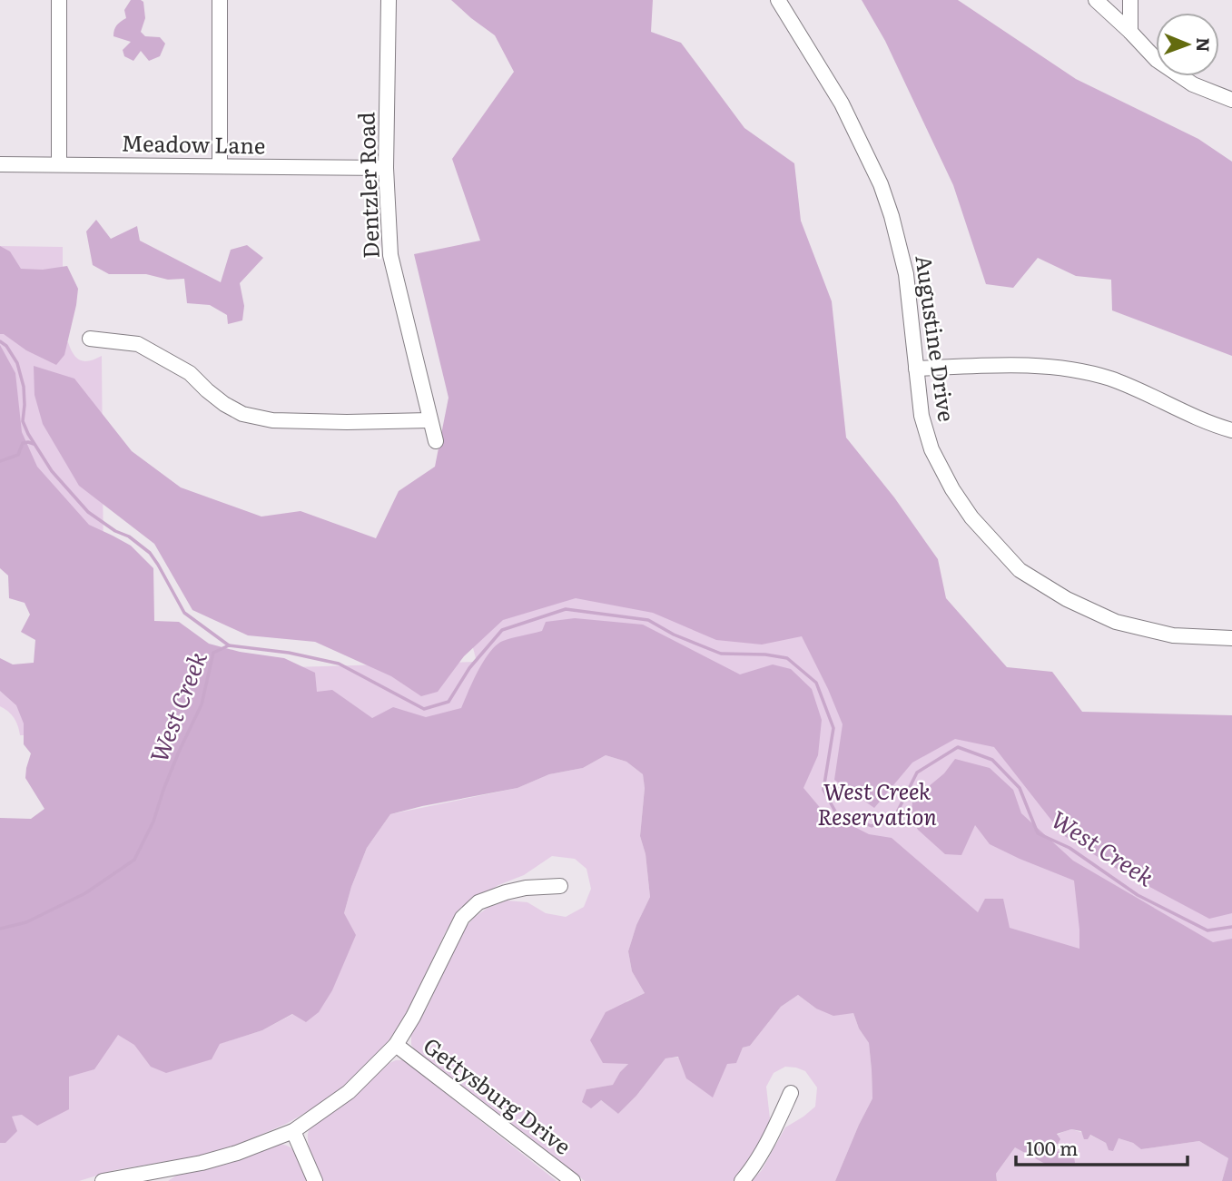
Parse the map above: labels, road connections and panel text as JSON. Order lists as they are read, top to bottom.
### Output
{
  "streets": {
    "street": [
      "Meadow Lane",
      "Dentzler Road",
      "Augustine Drive",
      "Gettysburg Drive"
    ]
  },
  "crossings": [
    ["Meadow Lane", "Dentzler Road"]
  ],
  "water": ["West Creek"],
  "parks": ["West Creek Reservation"],
  "scale_bar": "100 m",
  "north": "right"
}
